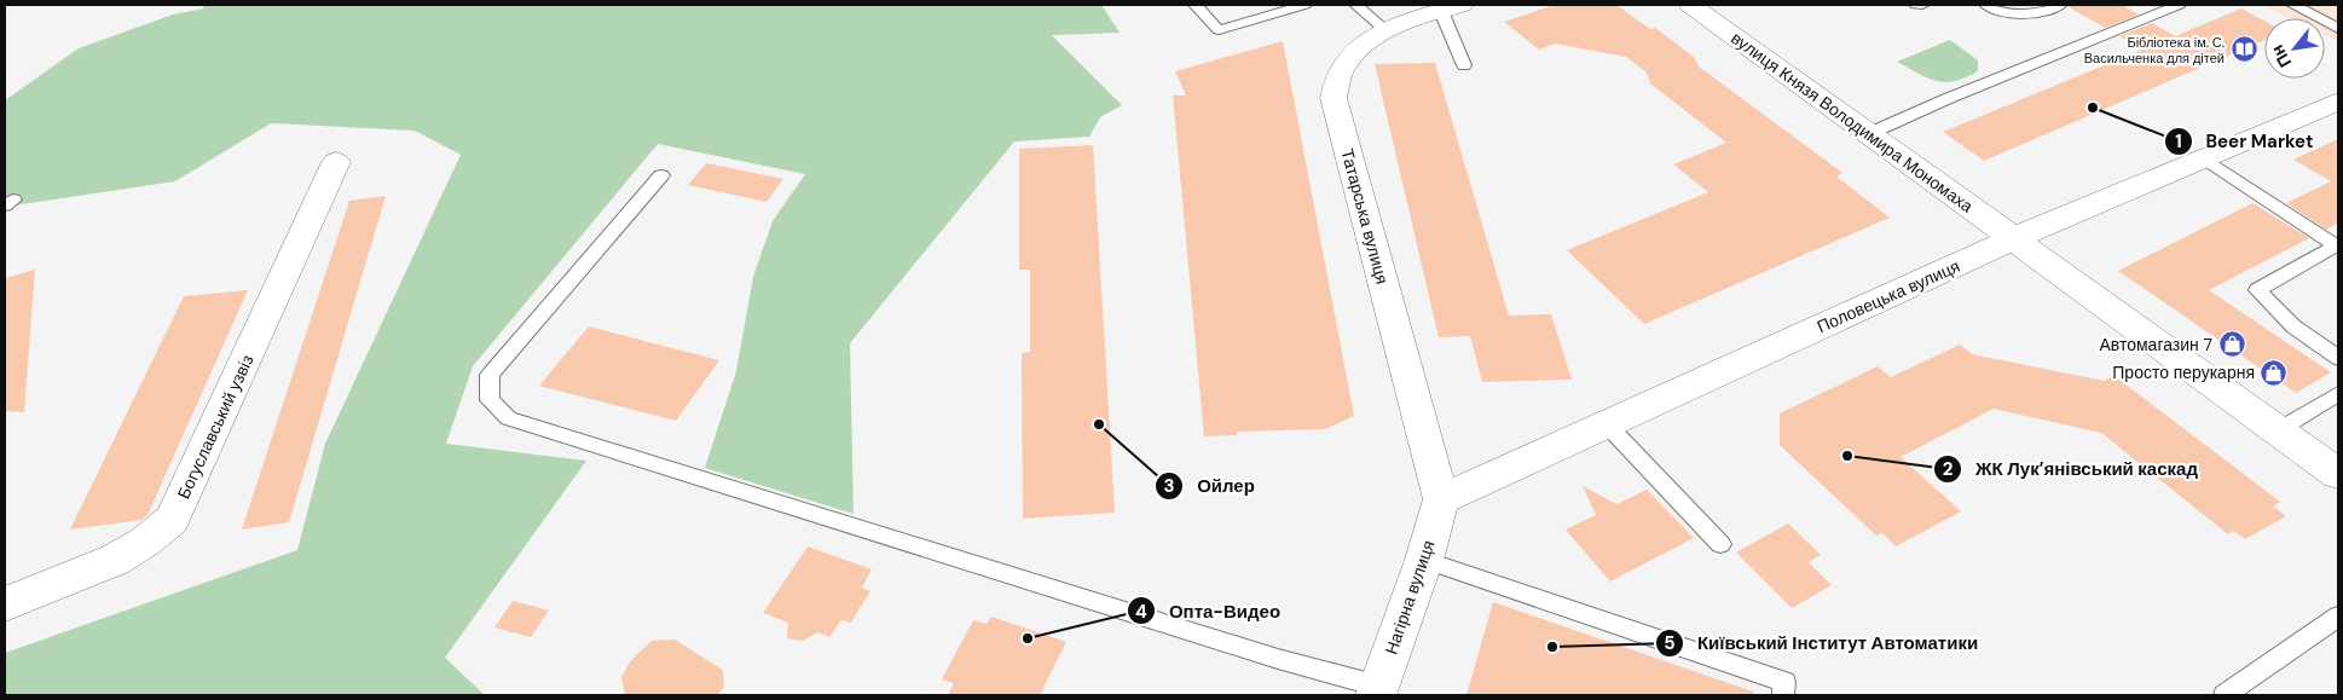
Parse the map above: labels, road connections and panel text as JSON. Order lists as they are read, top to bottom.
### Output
{
  "streets": {
    "street": [
      "вулиця Князя Володимира Мономаха",
      "Татарська вулиця",
      "Половецька вулиця",
      "Богуславський узвіз",
      "Нагірна вулиця"
    ]
  },
  "crossings": [
    ["вулиця Князя Володимира Мономаха", "Половецька вулиця"],
    ["Татарська вулиця", "Половецька вулиця"],
    ["Татарська вулиця", "Нагірна вулиця"],
    ["Половецька вулиця", "Нагірна вулиця"]
  ],
  "places": {
    "library": ["Бібліотека ім. С. Васильченка для дітей"],
    "other": [
      "Beer Market",
      "Ойлер",
      "ЖК Лук’янівський каскад",
      "Опта-Видео",
      "Київський Інститут Автоматики"
    ],
    "shop": ["Автомагазин 7", "Просто перукарня"]
  },
  "north": "bottom left"
}
